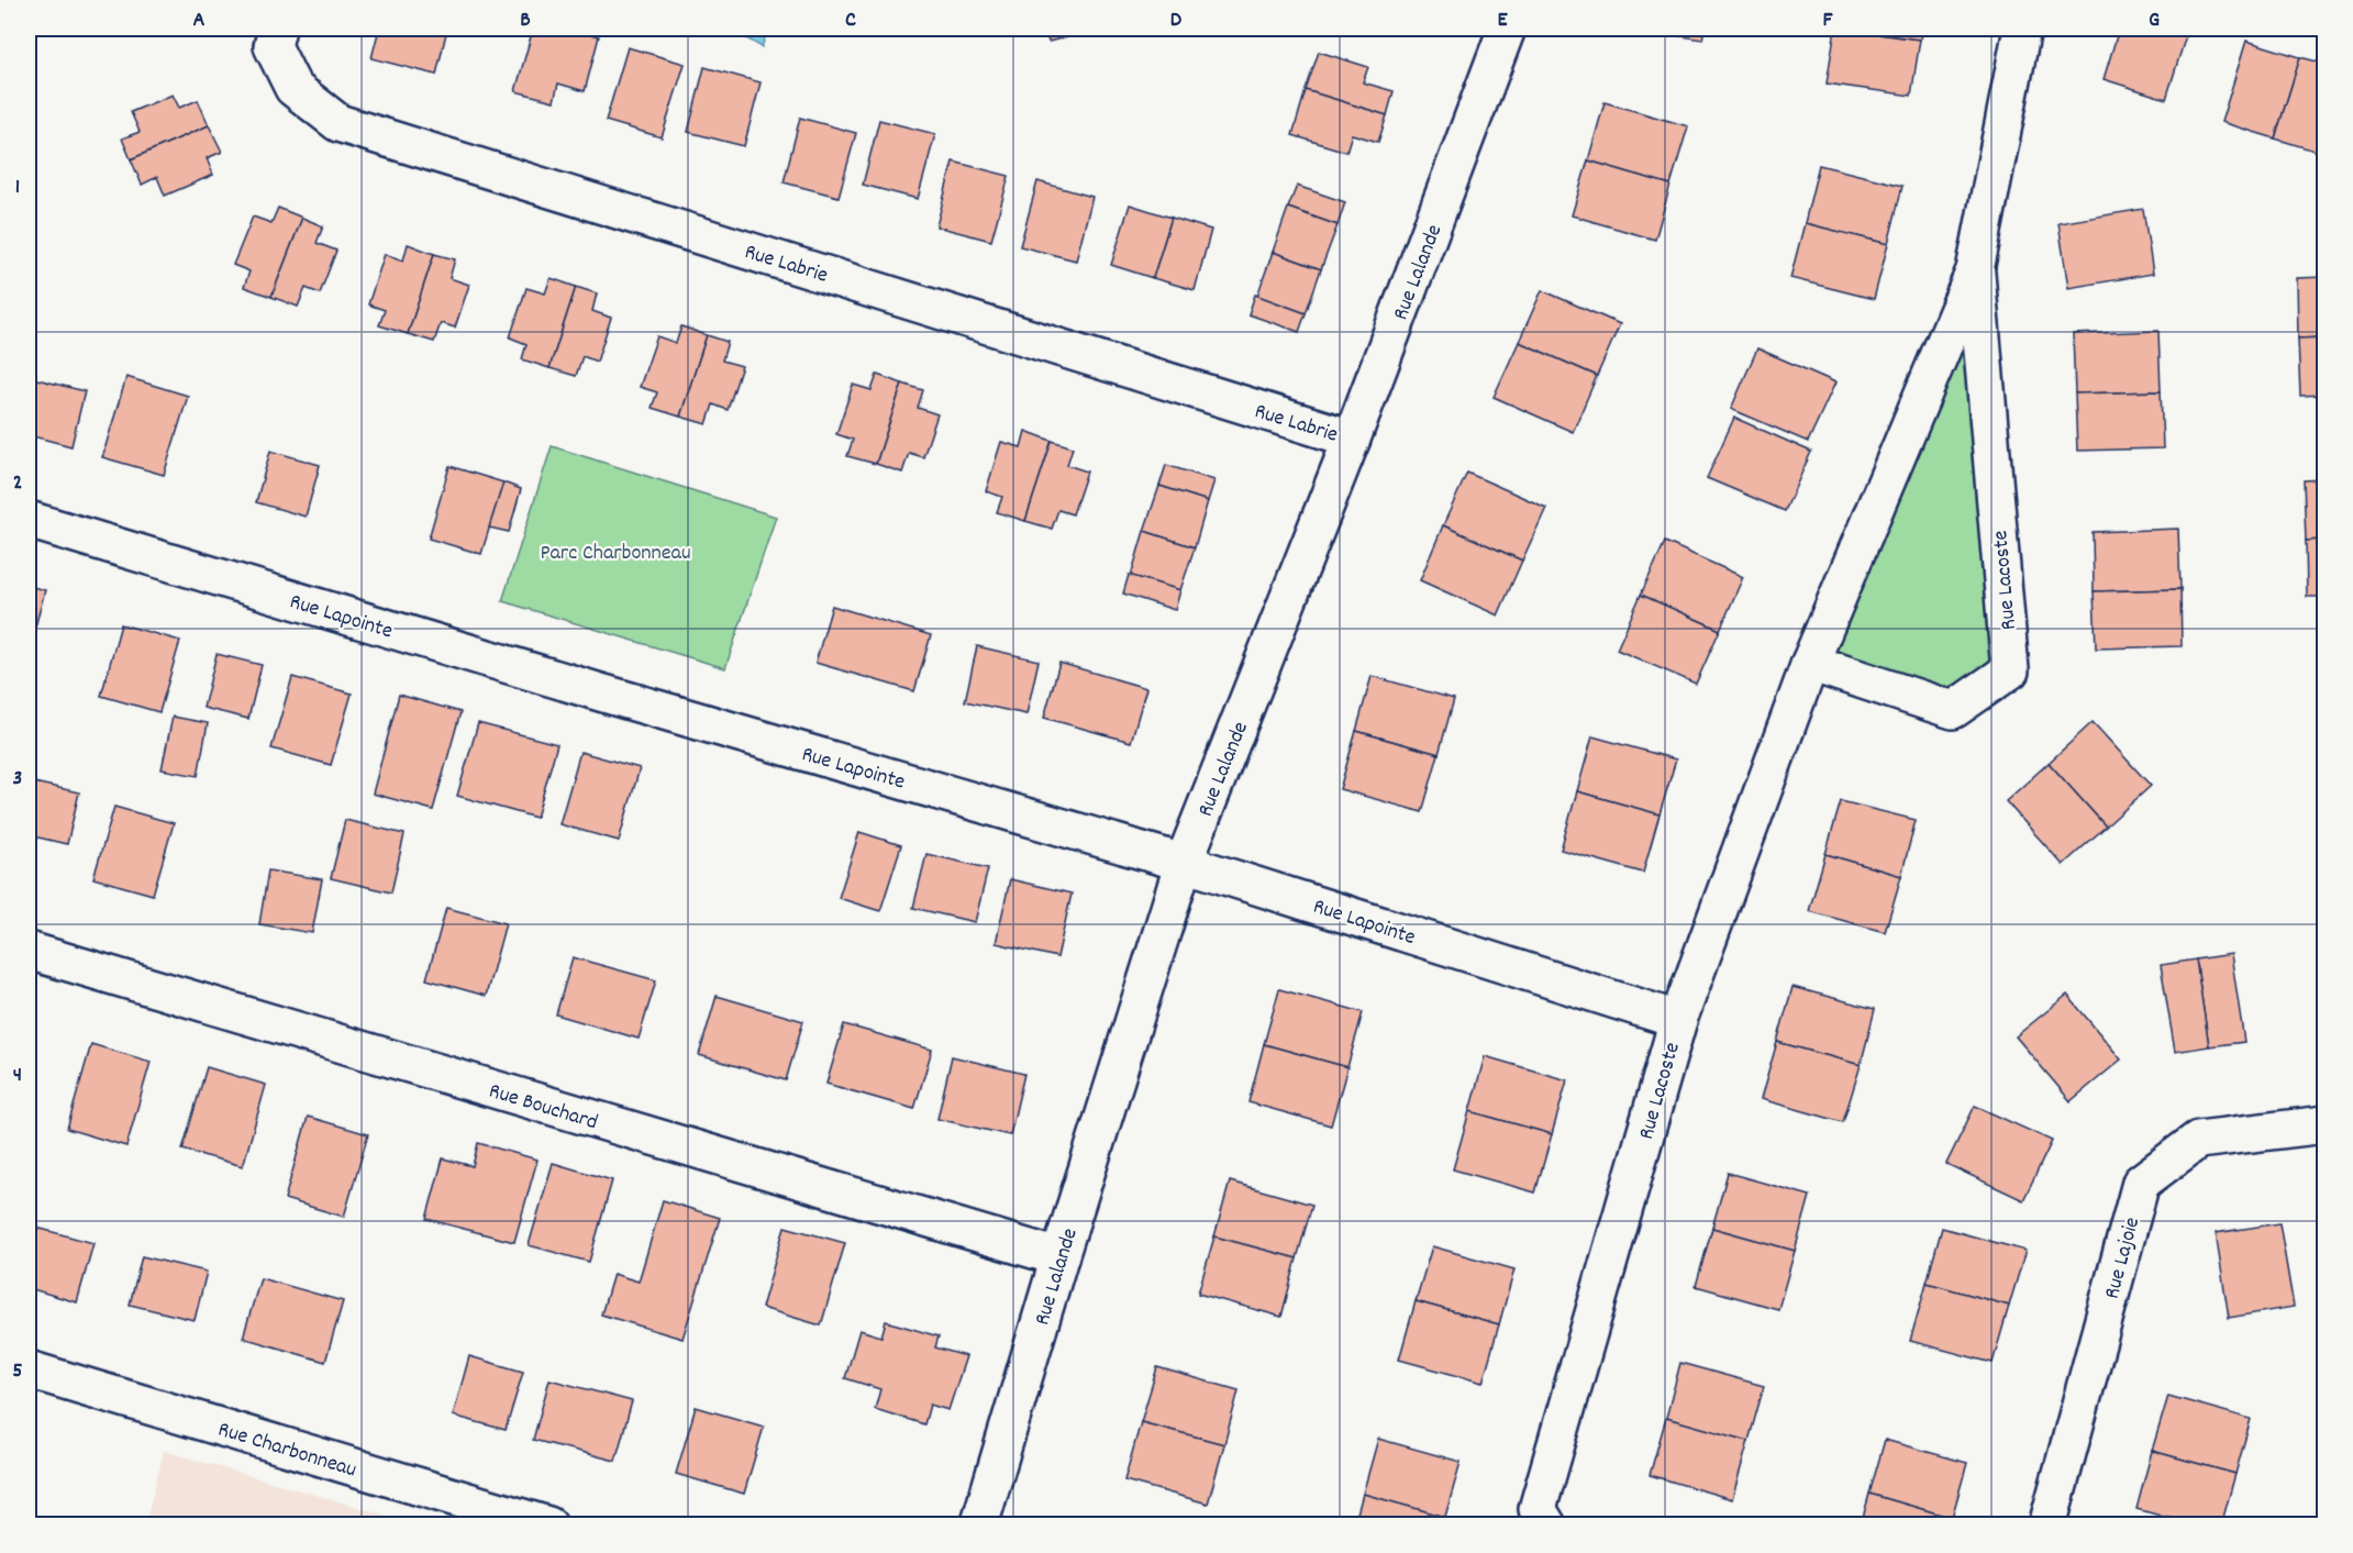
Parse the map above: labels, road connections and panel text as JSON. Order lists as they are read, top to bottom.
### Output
{
  "streets": {
    "street": [
      "Rue Labrie",
      "Rue Lalande",
      "Rue Lacoste",
      "Rue Lapointe",
      "Rue Bouchard",
      "Rue Lajoie",
      "Rue Charbonneau"
    ]
  },
  "crossings": [
    ["Rue Labrie", "Rue Lalande"],
    ["Rue Lalande", "Rue Lapointe"],
    ["Rue Lalande", "Rue Bouchard"],
    ["Rue Lacoste", "Rue Lapointe"]
  ],
  "parks": ["Parc Charbonneau"],
  "grid": {
    "columns": [
      "A",
      "B",
      "C",
      "D",
      "E",
      "F",
      "G"
    ],
    "rows": [
      "1",
      "2",
      "3",
      "4",
      "5"
    ]
  }
}
